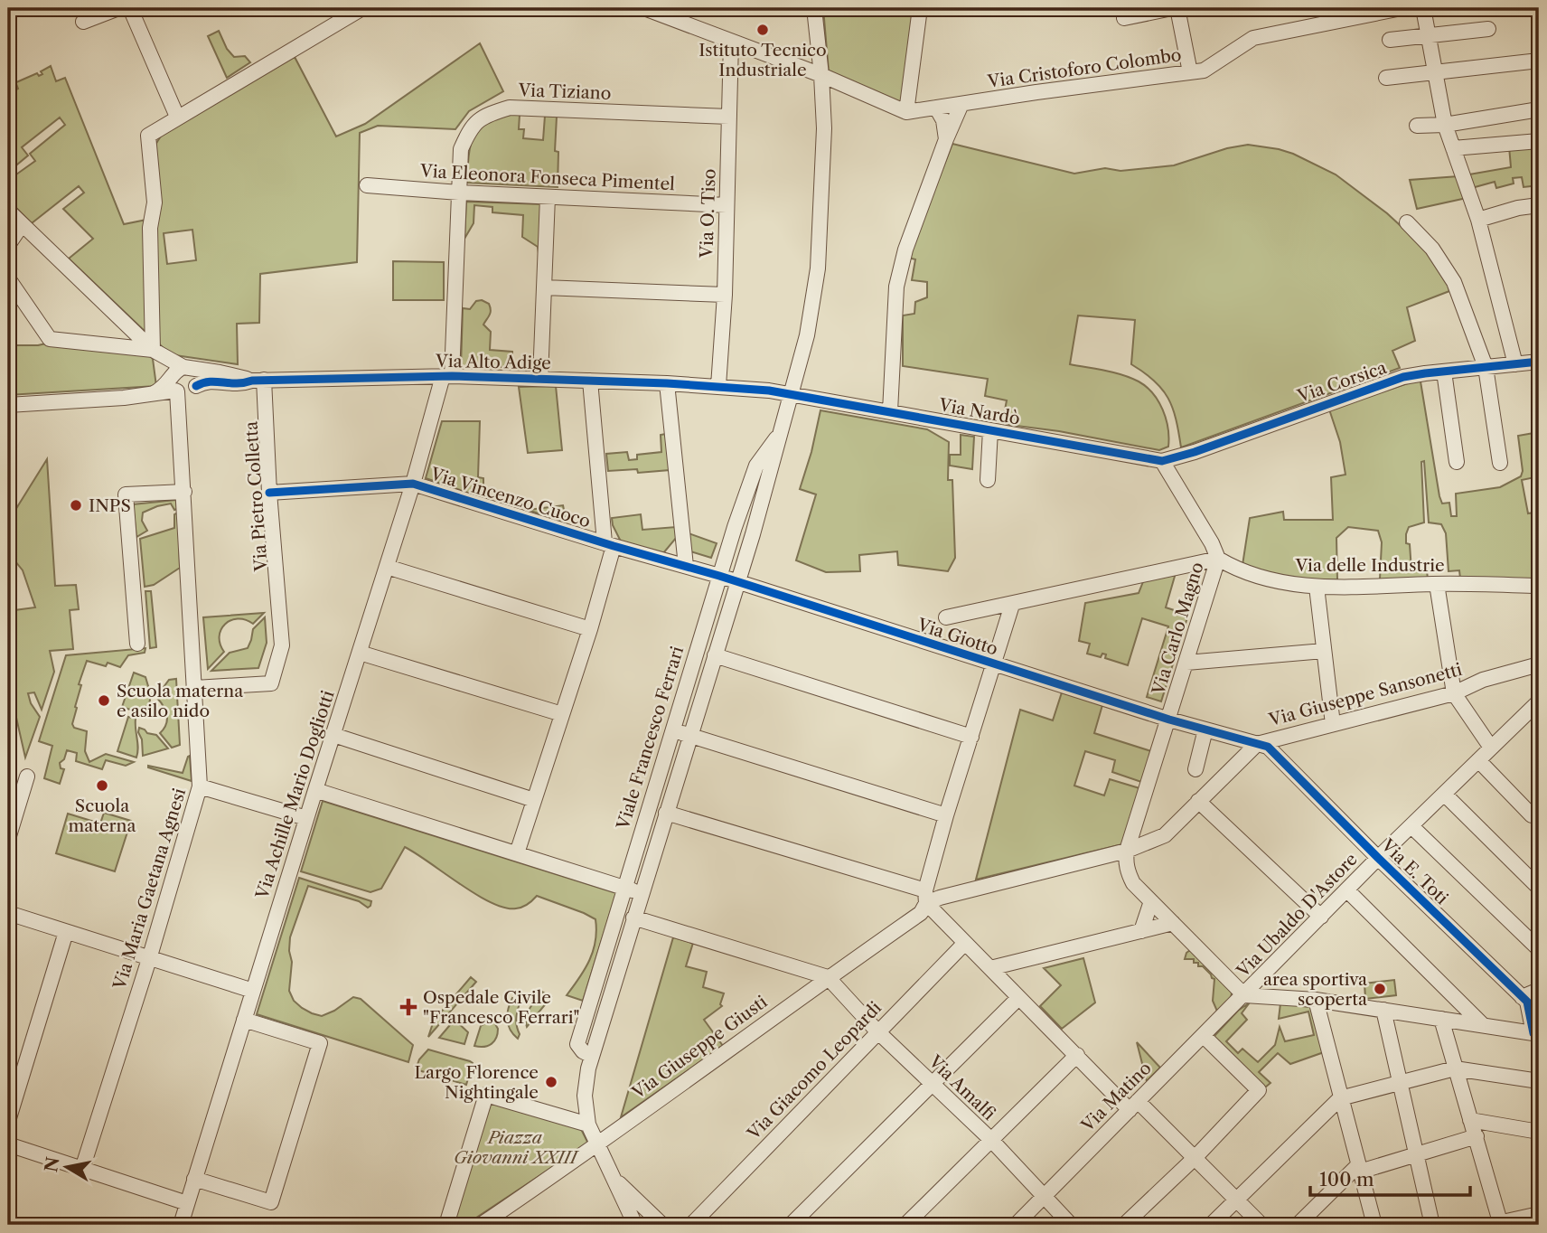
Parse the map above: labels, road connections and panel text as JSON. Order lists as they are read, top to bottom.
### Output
{
  "streets": {
    "street": [
      "Via Cristoforo Colombo",
      "Via Tiziano",
      "Via Eleonora Fonseca Pimentel",
      "Via O. Tiso",
      "Via Alto Adige",
      "Via Corsica",
      "Via Nardò",
      "Via Pietro Colletta",
      "Via Vincenzo Cuoco",
      "Via delle Industrie",
      "Via Carlo Magno",
      "Via Giotto",
      "Via Giuseppe Sansonetti",
      "Viale Francesco Ferrari",
      "Via Achille Mario Dogliotti",
      "Via E. Toti",
      "Via Maria Gaetana Agnesi",
      "Via Ubaldo D'Astore",
      "Via Giuseppe Giusti",
      "Via Giacomo Leopardi",
      "Via Amalfi",
      "Via Matino"
    ]
  },
  "crossings": [
    ["Via Tiziano", "Via Eleonora Fonseca Pimentel"],
    ["Via Tiziano", "Via O. Tiso"],
    ["Via Tiziano", "Via Alto Adige"],
    ["Via Tiziano", "Via Achille Mario Dogliotti"],
    ["Via Eleonora Fonseca Pimentel", "Via O. Tiso"],
    ["Via O. Tiso", "Via Alto Adige"],
    ["Via Alto Adige", "Via Nardò"],
    ["Via Alto Adige", "Via Pietro Colletta"],
    ["Via Alto Adige", "Viale Francesco Ferrari"],
    ["Via Alto Adige", "Via Achille Mario Dogliotti"],
    ["Via Alto Adige", "Via Maria Gaetana Agnesi"],
    ["Via Corsica", "Via Nardò"],
    ["Via Corsica", "Via Carlo Magno"],
    ["Via Nardò", "Via Carlo Magno"],
    ["Via Nardò", "Viale Francesco Ferrari"],
    ["Via Pietro Colletta", "Via Vincenzo Cuoco"],
    ["Via Pietro Colletta", "Via Maria Gaetana Agnesi"],
    ["Via Vincenzo Cuoco", "Via Giotto"],
    ["Via Vincenzo Cuoco", "Viale Francesco Ferrari"],
    ["Via Vincenzo Cuoco", "Via Achille Mario Dogliotti"],
    ["Via delle Industrie", "Via Carlo Magno"],
    ["Via Carlo Magno", "Via Giotto"],
    ["Via Carlo Magno", "Via Giuseppe Sansonetti"],
    ["Via Carlo Magno", "Via Ubaldo D'Astore"],
    ["Via Carlo Magno", "Via Matino"],
    ["Via Giotto", "Via Giuseppe Sansonetti"],
    ["Via Giotto", "Viale Francesco Ferrari"],
    ["Via Giotto", "Via E. Toti"],
    ["Via Giuseppe Sansonetti", "Via E. Toti"],
    ["Via Giuseppe Sansonetti", "Via Giuseppe Giusti"],
    ["Viale Francesco Ferrari", "Via Giuseppe Giusti"],
    ["Via E. Toti", "Via Ubaldo D'Astore"],
    ["Via Ubaldo D'Astore", "Via Matino"],
    ["Via Giuseppe Giusti", "Via Amalfi"],
    ["Via Giacomo Leopardi", "Via Amalfi"],
    ["Via Amalfi", "Via Matino"]
  ],
  "parks": ["Piazza Giovanni XXIII"],
  "places": {
    "other": [
      "Istituto Tecnico Industriale",
      "INPS",
      "Scuola materna e asilo nido",
      "Scuola materna",
      "area sportiva scoperta",
      "Largo Florence Nightingale"
    ],
    "health": ["Ospedale Civile \"Francesco Ferrari\""]
  },
  "scale_bar": "100 m",
  "north": "left"
}
